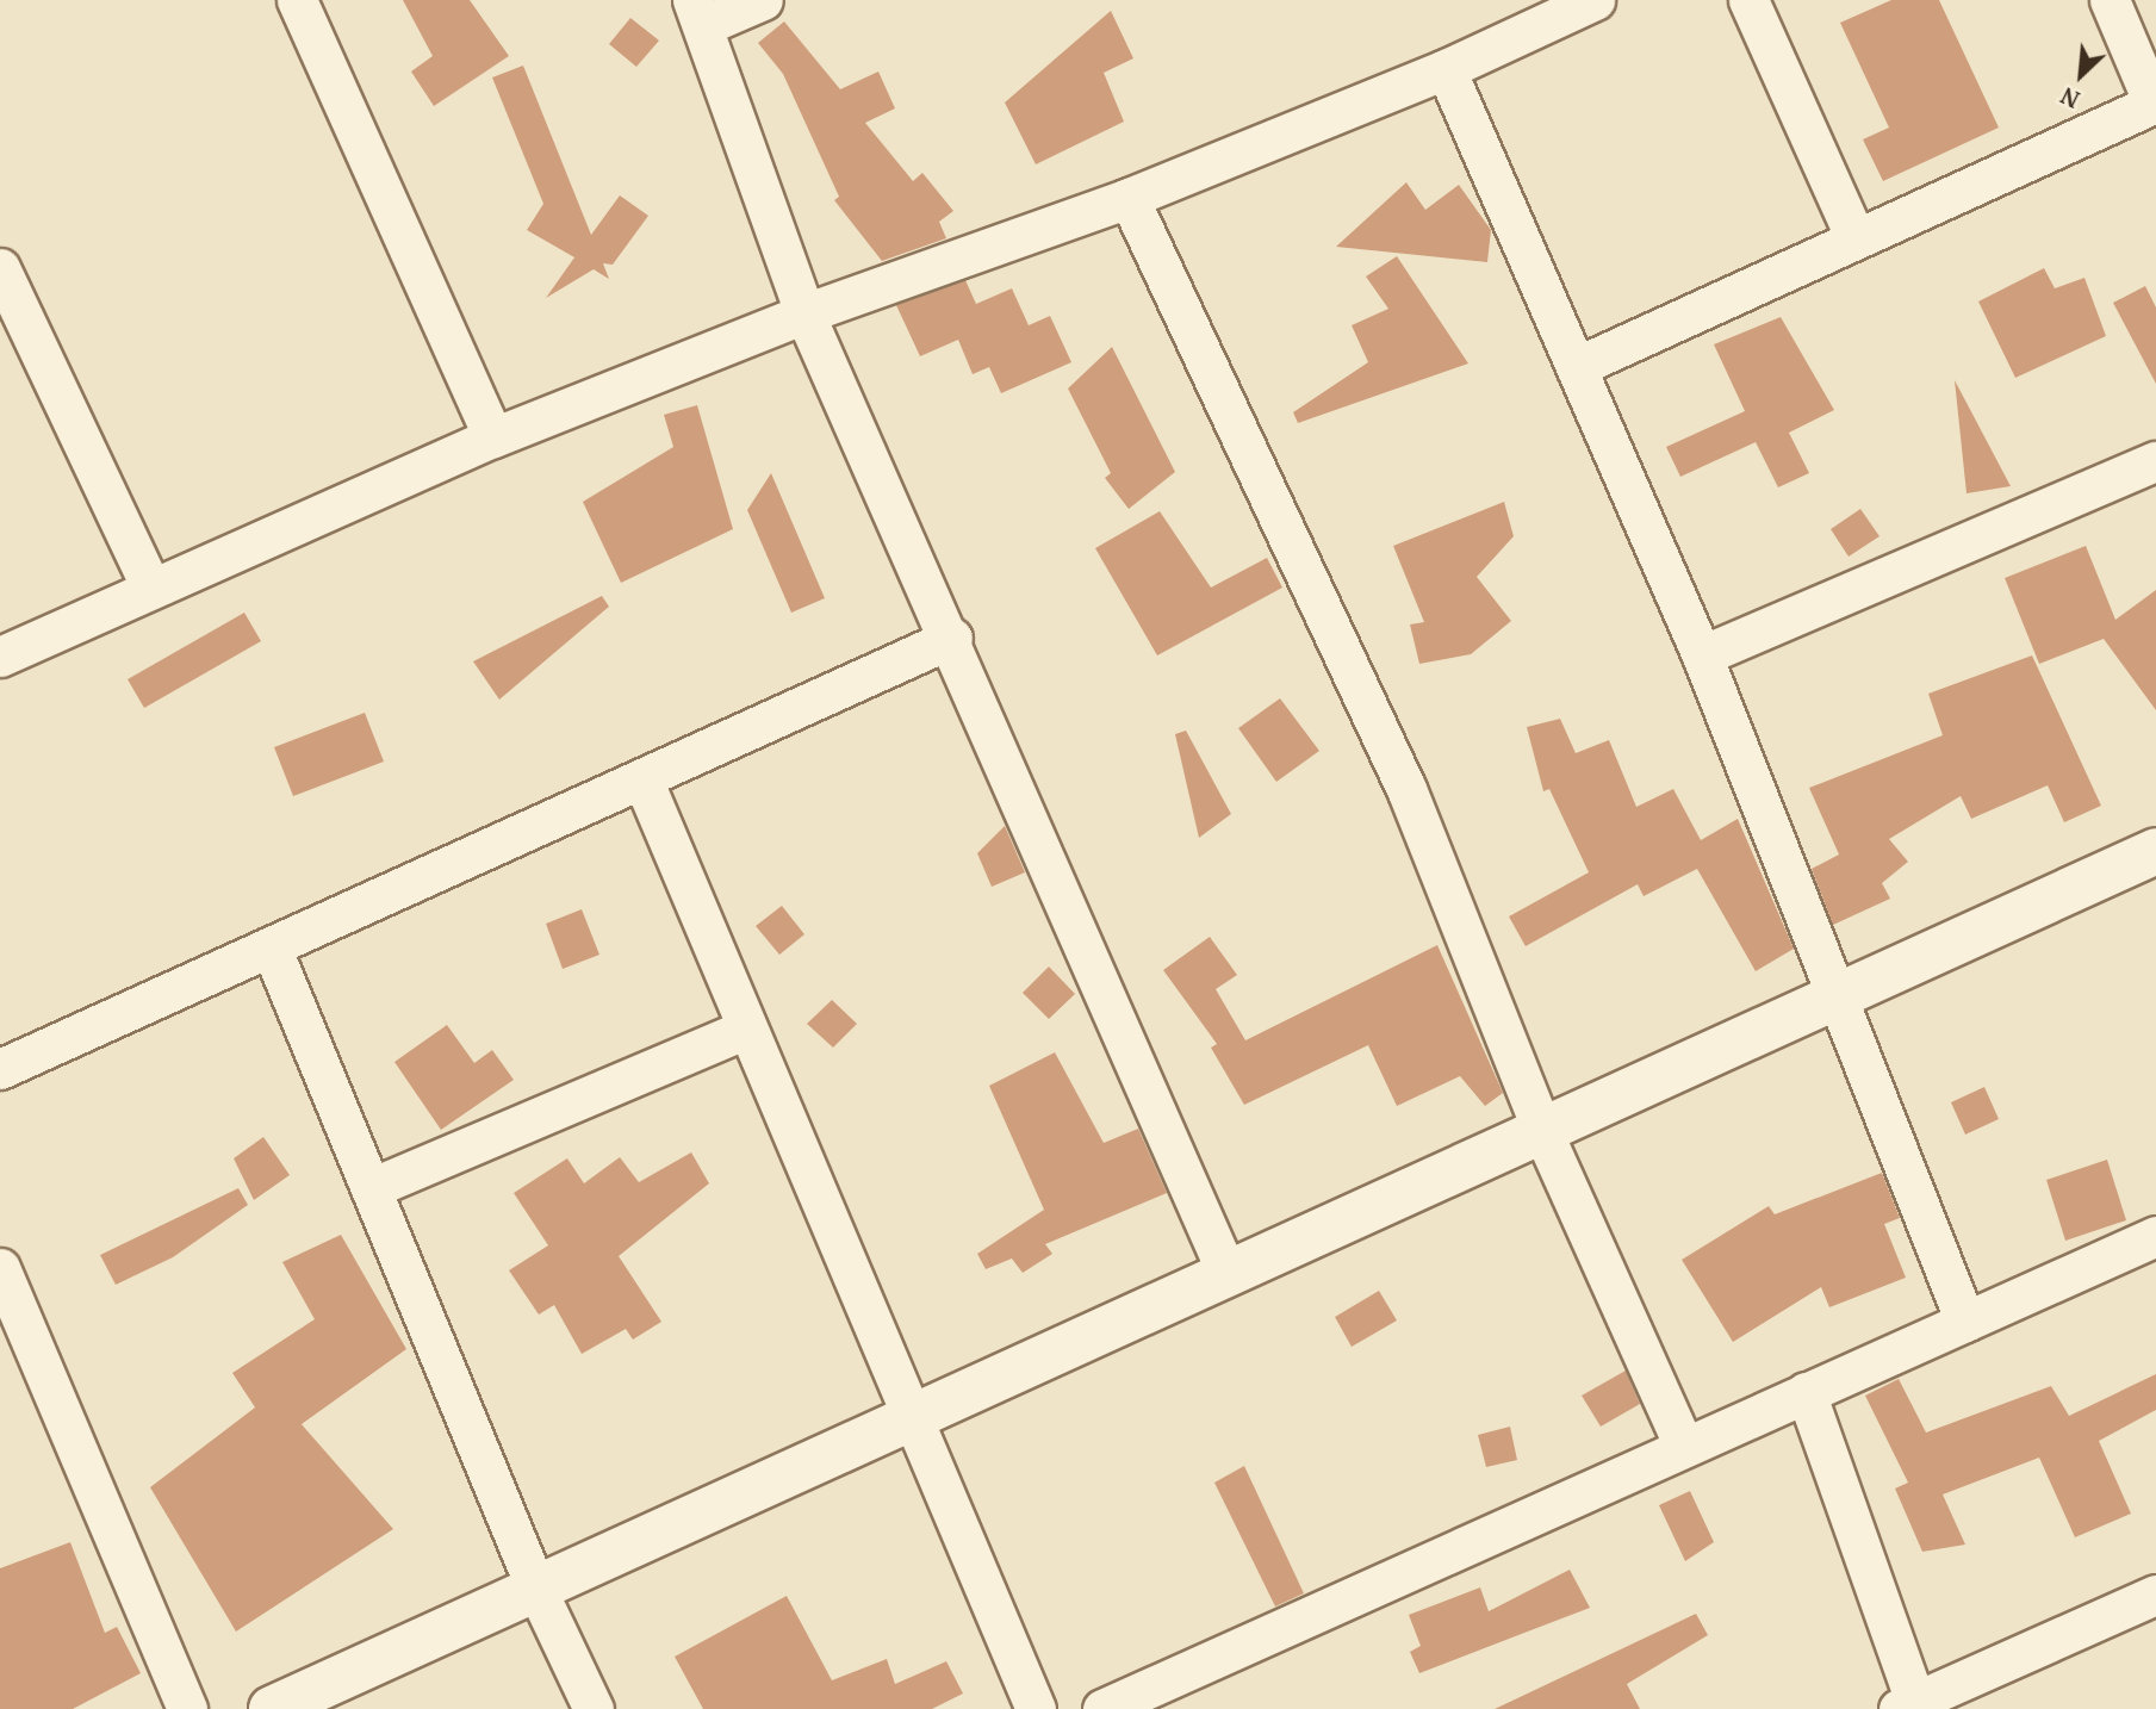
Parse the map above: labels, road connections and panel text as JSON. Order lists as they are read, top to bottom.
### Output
{
  "north": "bottom left"
}
